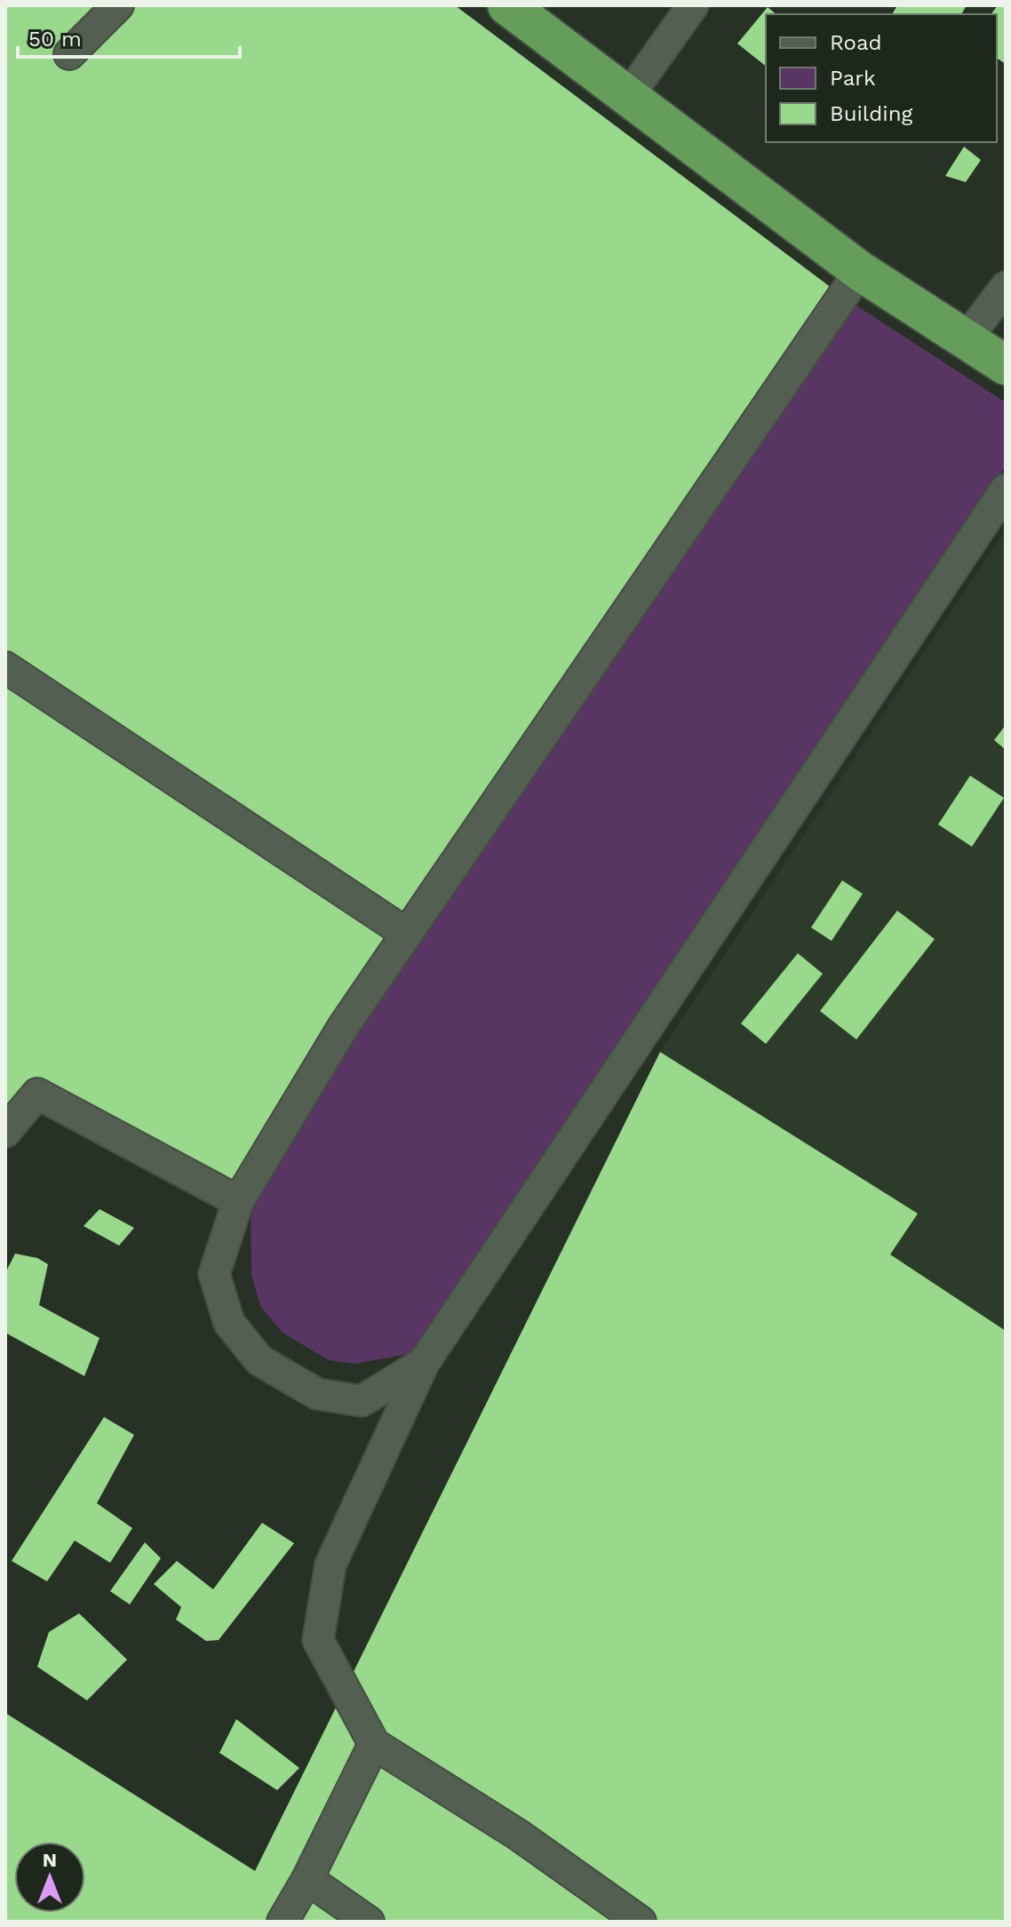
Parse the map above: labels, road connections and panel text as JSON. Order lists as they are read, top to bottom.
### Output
{
  "legend": ["Road", "Park", "Building"],
  "scale_bar": "50 m",
  "north": "top"
}
